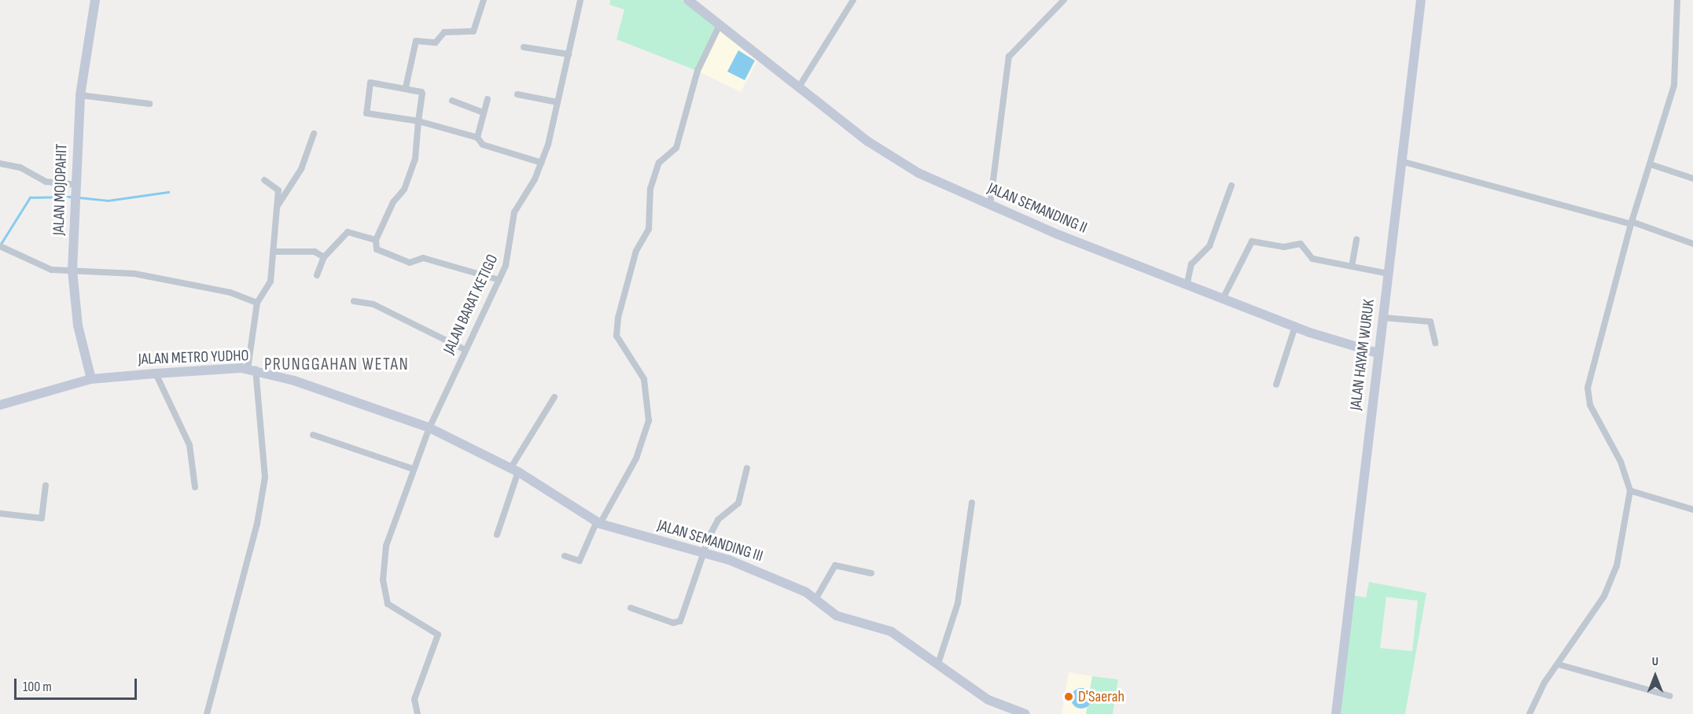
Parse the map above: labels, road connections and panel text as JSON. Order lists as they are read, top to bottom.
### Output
{
  "streets": {
    "street": [
      "JALAN MOJOPAHIT",
      "JALAN SEMANDING II",
      "JALAN BARAT KETIGO",
      "JALAN HAYAM WURUK",
      "JALAN METRO YUDHO",
      "JALAN SEMANDING III"
    ]
  },
  "crossings": [
    ["JALAN MOJOPAHIT", "JALAN METRO YUDHO"],
    ["JALAN SEMANDING II", "JALAN HAYAM WURUK"],
    ["JALAN BARAT KETIGO", "JALAN METRO YUDHO"],
    ["JALAN BARAT KETIGO", "JALAN SEMANDING III"],
    ["JALAN METRO YUDHO", "JALAN SEMANDING III"]
  ],
  "districts": ["PRUNGGAHAN WETAN"],
  "places": ["D'Saerah"],
  "scale_bar": "100 m",
  "north": "top"
}
